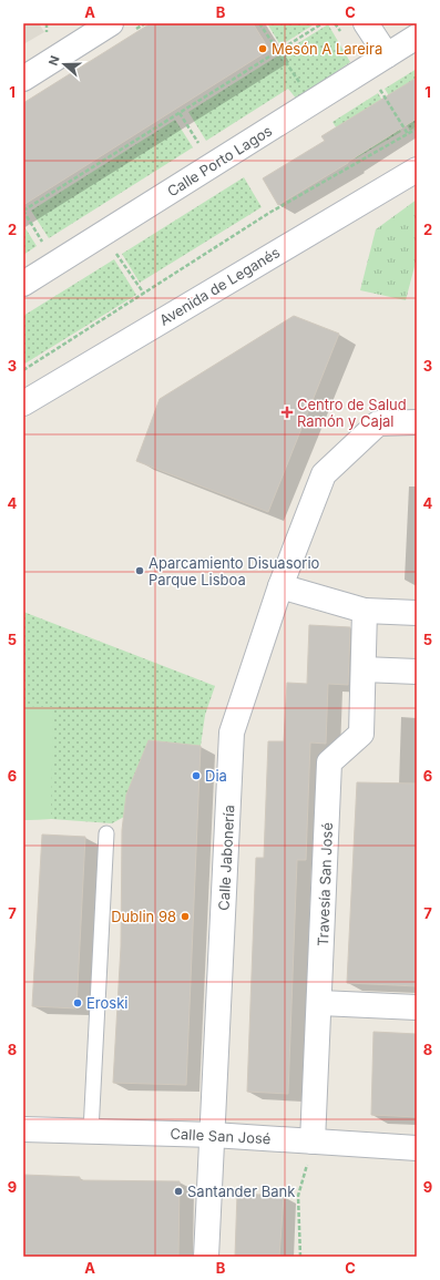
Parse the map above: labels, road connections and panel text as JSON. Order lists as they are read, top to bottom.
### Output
{
  "streets": {
    "street": [
      "Calle Porto Lagos",
      "Avenida de Leganés",
      "Calle Jabonería",
      "Travesía San José",
      "Calle San José"
    ]
  },
  "crossings": [
    ["Calle Jabonería", "Calle San José"],
    ["Travesía San José", "Calle San José"]
  ],
  "places": {
    "other": [
      "Mesón A Lareira",
      "Aparcamiento Disuasorio Parque Lisboa",
      "Dia",
      "Dublin 98",
      "Eroski",
      "Santander Bank"
    ],
    "health": ["Centro de Salud Ramón y Cajal"]
  },
  "north": "left",
  "grid": {
    "columns": ["A", "B", "C"],
    "rows": [
      "1",
      "2",
      "3",
      "4",
      "5",
      "6",
      "7",
      "8",
      "9"
    ]
  }
}
